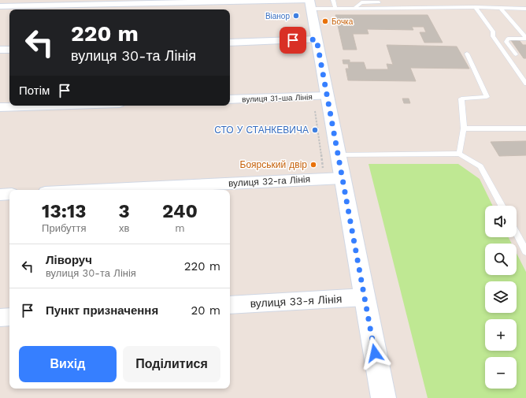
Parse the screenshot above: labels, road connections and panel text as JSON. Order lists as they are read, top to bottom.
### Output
{
  "streets": {
    "street": ["вулиця 31-ша Лінія", "вулиця 32-га Лінія", "вулиця 33-я Лінія"]
  },
  "places": [
    "Віанор",
    "Бочка",
    "СТО У СТАНКЕВИЧА",
    "Боярський двір"
  ],
  "page": {
    "turn": ["220 m", "вулиця 30-та Лінія"],
    "then": "Потім",
    "eta": [
      "13:13",
      "Прибуття",
      "3",
      "хв",
      "240",
      "m"
    ],
    "map_buttons": ["+", "−"],
    "list": [
      {
        "name": "Ліворуч",
        "note": "вулиця 30-та Лінія",
        "value": "220 m"
      },
      {
        "name": "Пункт призначення",
        "value": "20 m"
      }
    ],
    "buttons": ["Вихід", "Поділитися"]
  }
}
